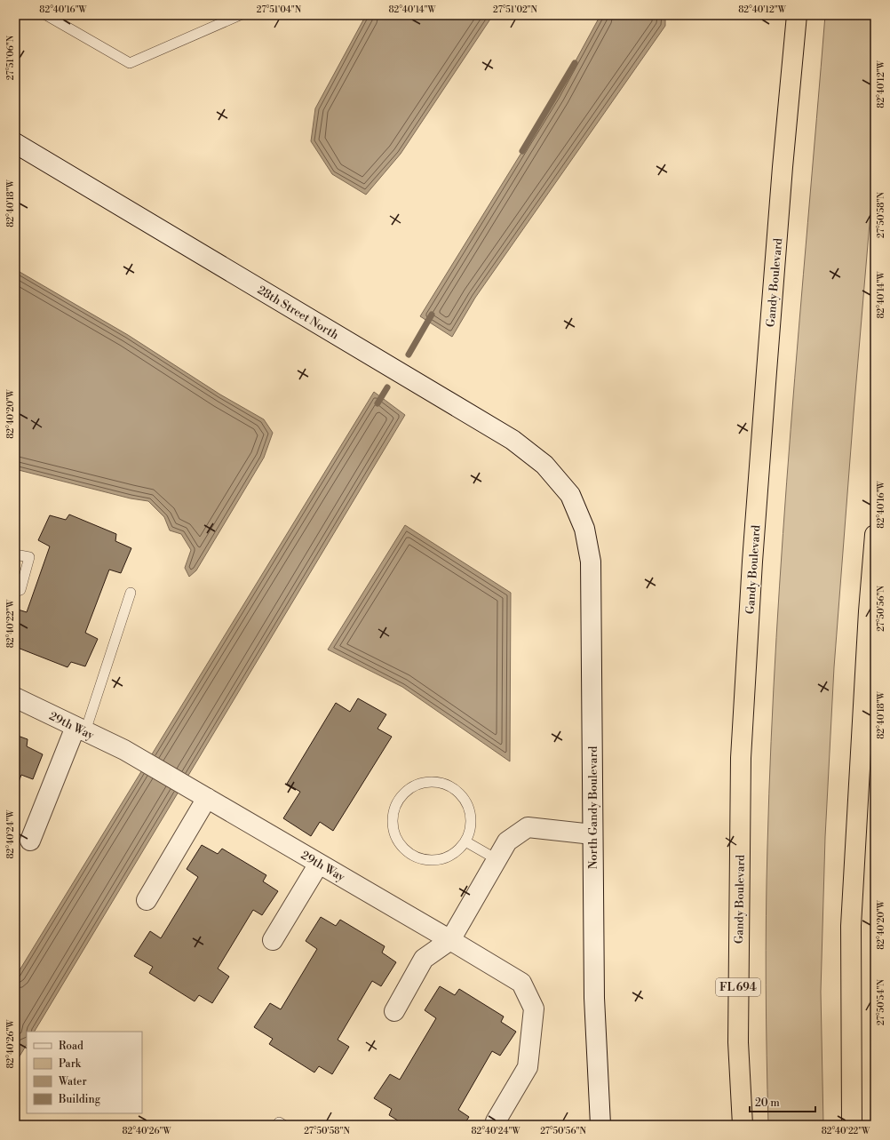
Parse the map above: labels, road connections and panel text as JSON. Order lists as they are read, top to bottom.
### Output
{
  "streets": {
    "highway": ["Gandy Boulevard", "FL 694"],
    "street": ["28th Street North", "29th Way", "North Gandy Boulevard"]
  },
  "crossings": [
    ["28th Street North", "North Gandy Boulevard"]
  ],
  "legend": [
    "Road",
    "Park",
    "Water",
    "Building"
  ],
  "scale_bar": "20 m",
  "coordinates": [
    "82°40'16\"W",
    "27°51'04\"N",
    "82°40'14\"W",
    "27°51'02\"N",
    "82°40'12\"W",
    "27°51'06\"N",
    "82°40'18\"W",
    "27°50'58\"N",
    "82°40'20\"W",
    "27°50'56\"N",
    "82°40'22\"W",
    "82°40'24\"W",
    "27°50'54\"N",
    "82°40'26\"W"
  ]
}
